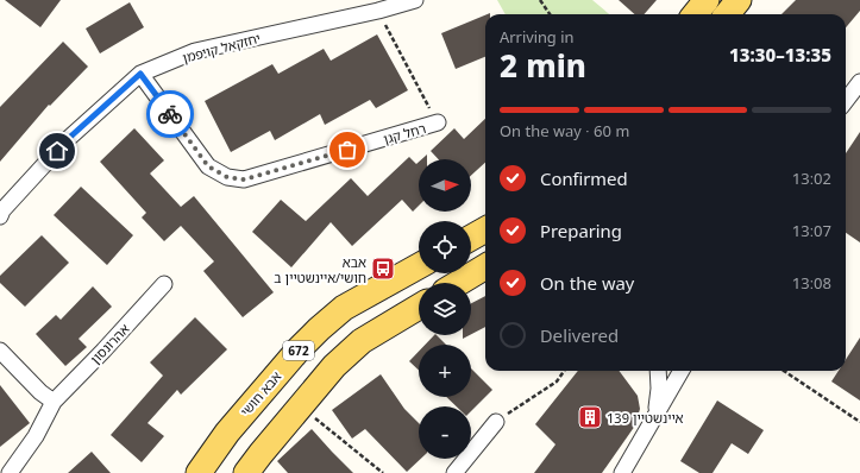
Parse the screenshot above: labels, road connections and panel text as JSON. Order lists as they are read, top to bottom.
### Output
{
  "streets": {
    "main road": ["672", "אבא חושי"],
    "street": ["יחזקאל קויפמן", "רחל קגן", "אהרונסון"]
  },
  "crossings": [
    ["יחזקאל קויפמן", "רחל קגן"]
  ],
  "places": {
    "bus stop": ["אבא חושי/איינשטיין ב"],
    "building": ["איינשטיין 139"]
  },
  "north": "right",
  "page": {
    "heading": ["2 min", "Arriving in", "13:30–13:35"],
    "bar": "On the way · 60 m",
    "list": [
      ["Confirmed", "13:02"],
      ["Preparing", "13:07"],
      ["On the way", "13:08"],
      "Delivered"
    ],
    "map_buttons": ["+", "−"]
  }
}
